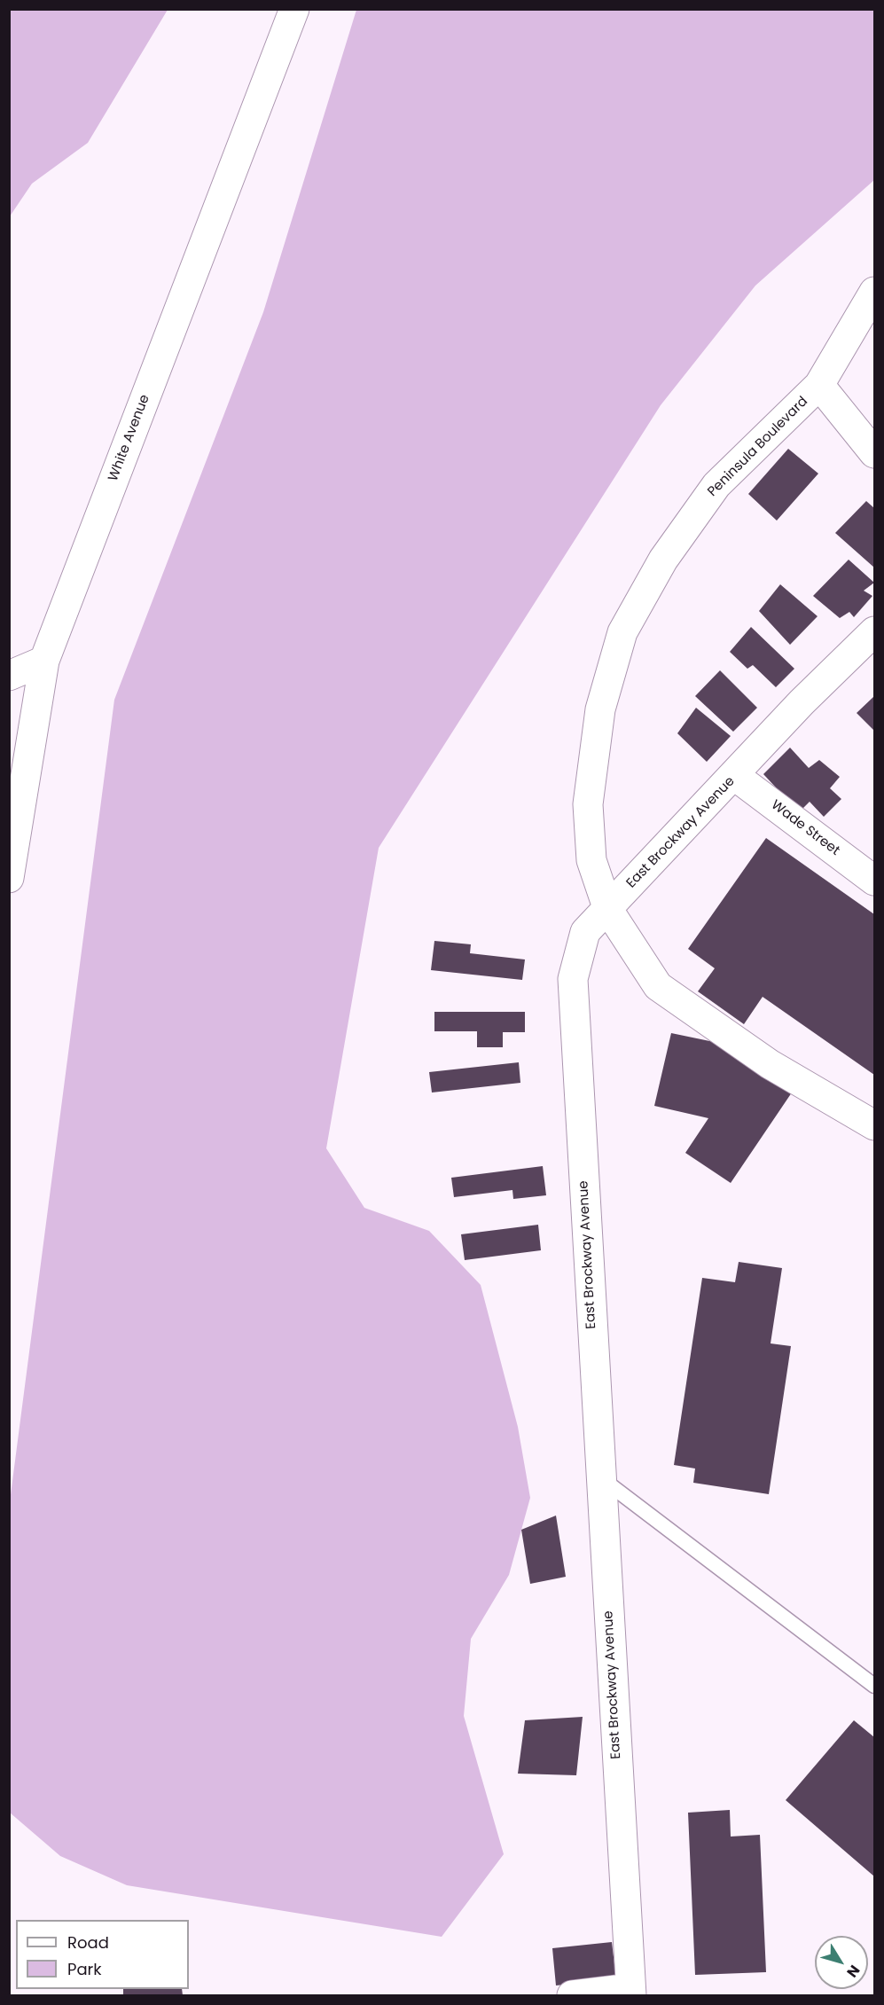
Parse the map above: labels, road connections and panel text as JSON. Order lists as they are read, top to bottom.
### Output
{
  "streets": {
    "street": [
      "White Avenue",
      "Peninsula Boulevard",
      "Wade Street",
      "East Brockway Avenue"
    ]
  },
  "crossings": [
    ["Peninsula Boulevard", "East Brockway Avenue"],
    ["Wade Street", "East Brockway Avenue"]
  ],
  "legend": ["Road", "Park"],
  "north": "bottom right"
}
